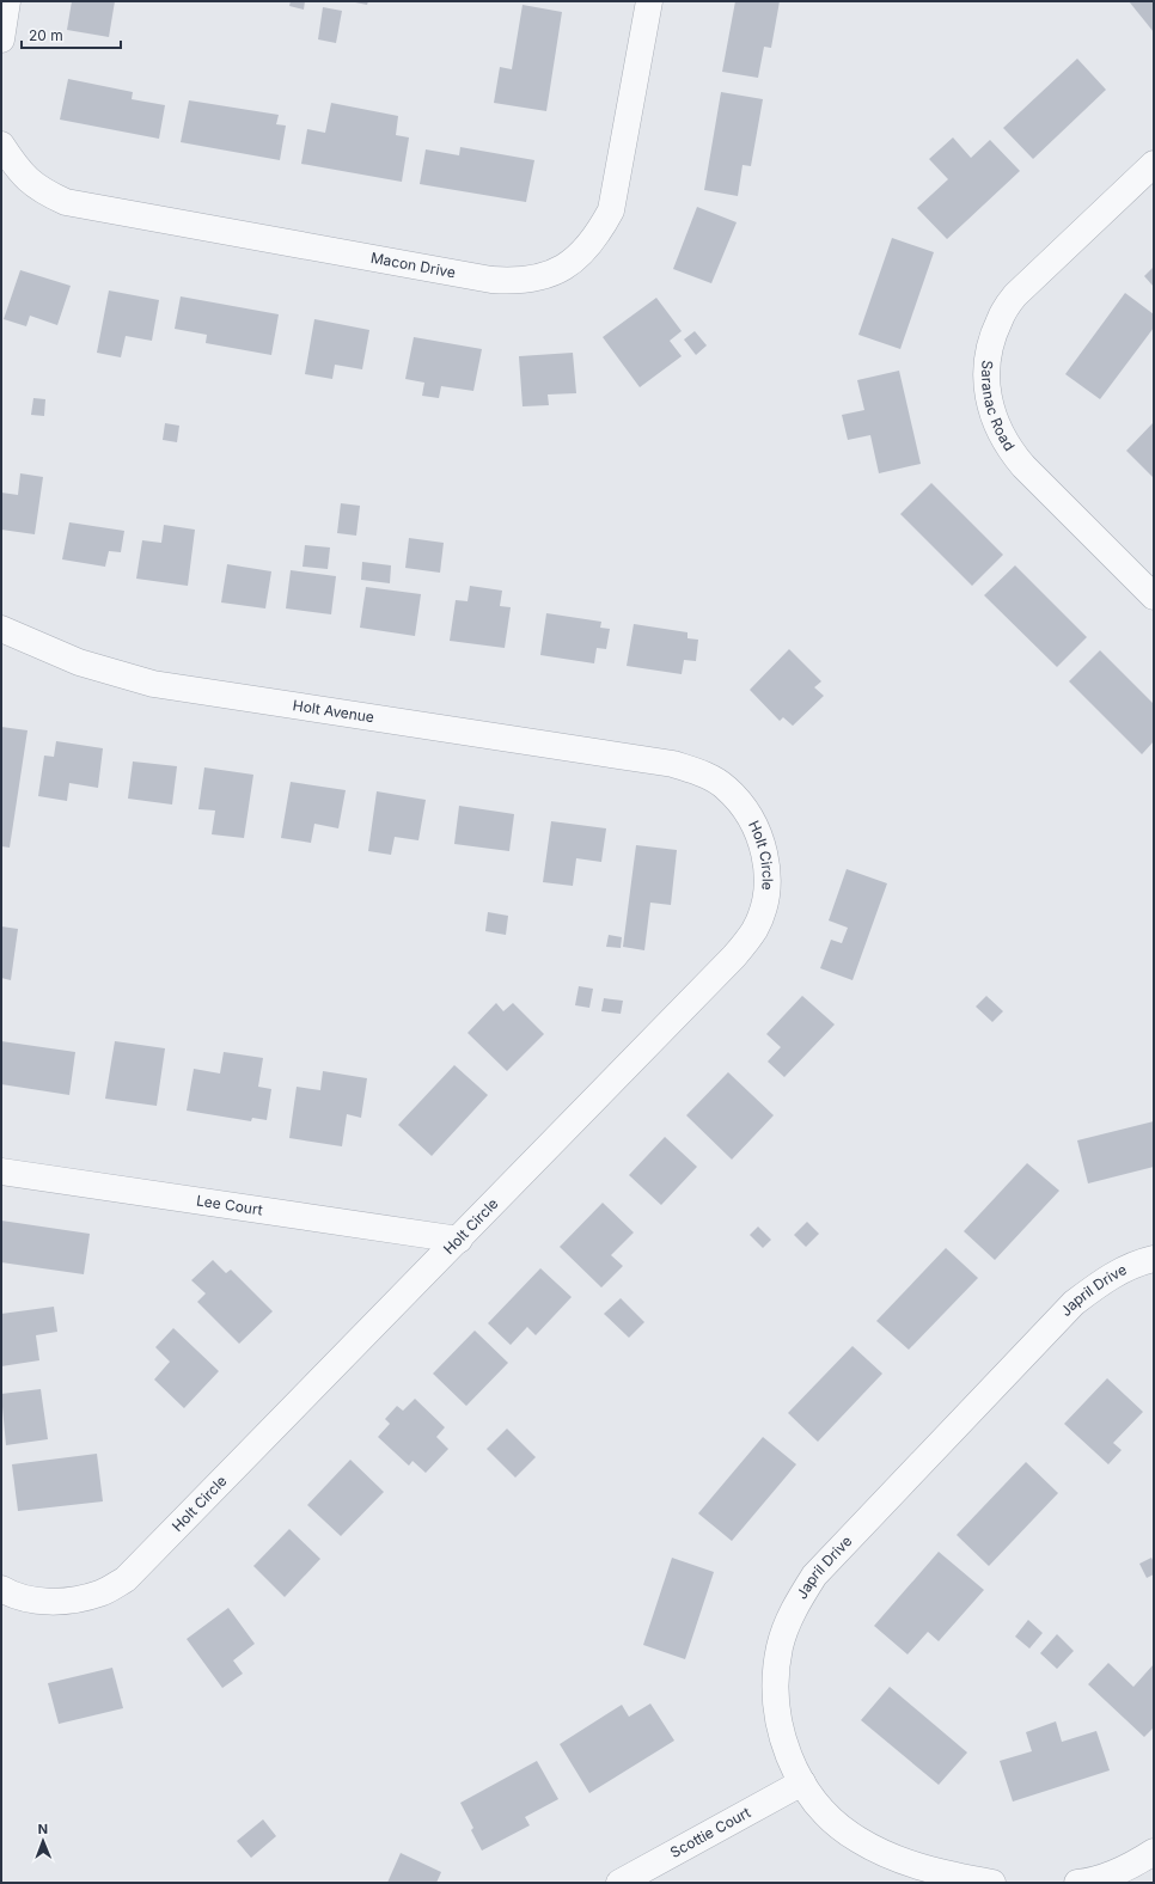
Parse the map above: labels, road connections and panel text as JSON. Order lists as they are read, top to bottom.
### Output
{
  "streets": {
    "street": [
      "Macon Drive",
      "Saranac Road",
      "Holt Avenue",
      "Holt Circle",
      "Lee Court",
      "Japril Drive",
      "Scottie Court"
    ]
  },
  "crossings": [
    ["Holt Avenue", "Holt Circle"],
    ["Holt Circle", "Lee Court"],
    ["Japril Drive", "Scottie Court"]
  ],
  "scale_bar": "20 m",
  "north": "top"
}
